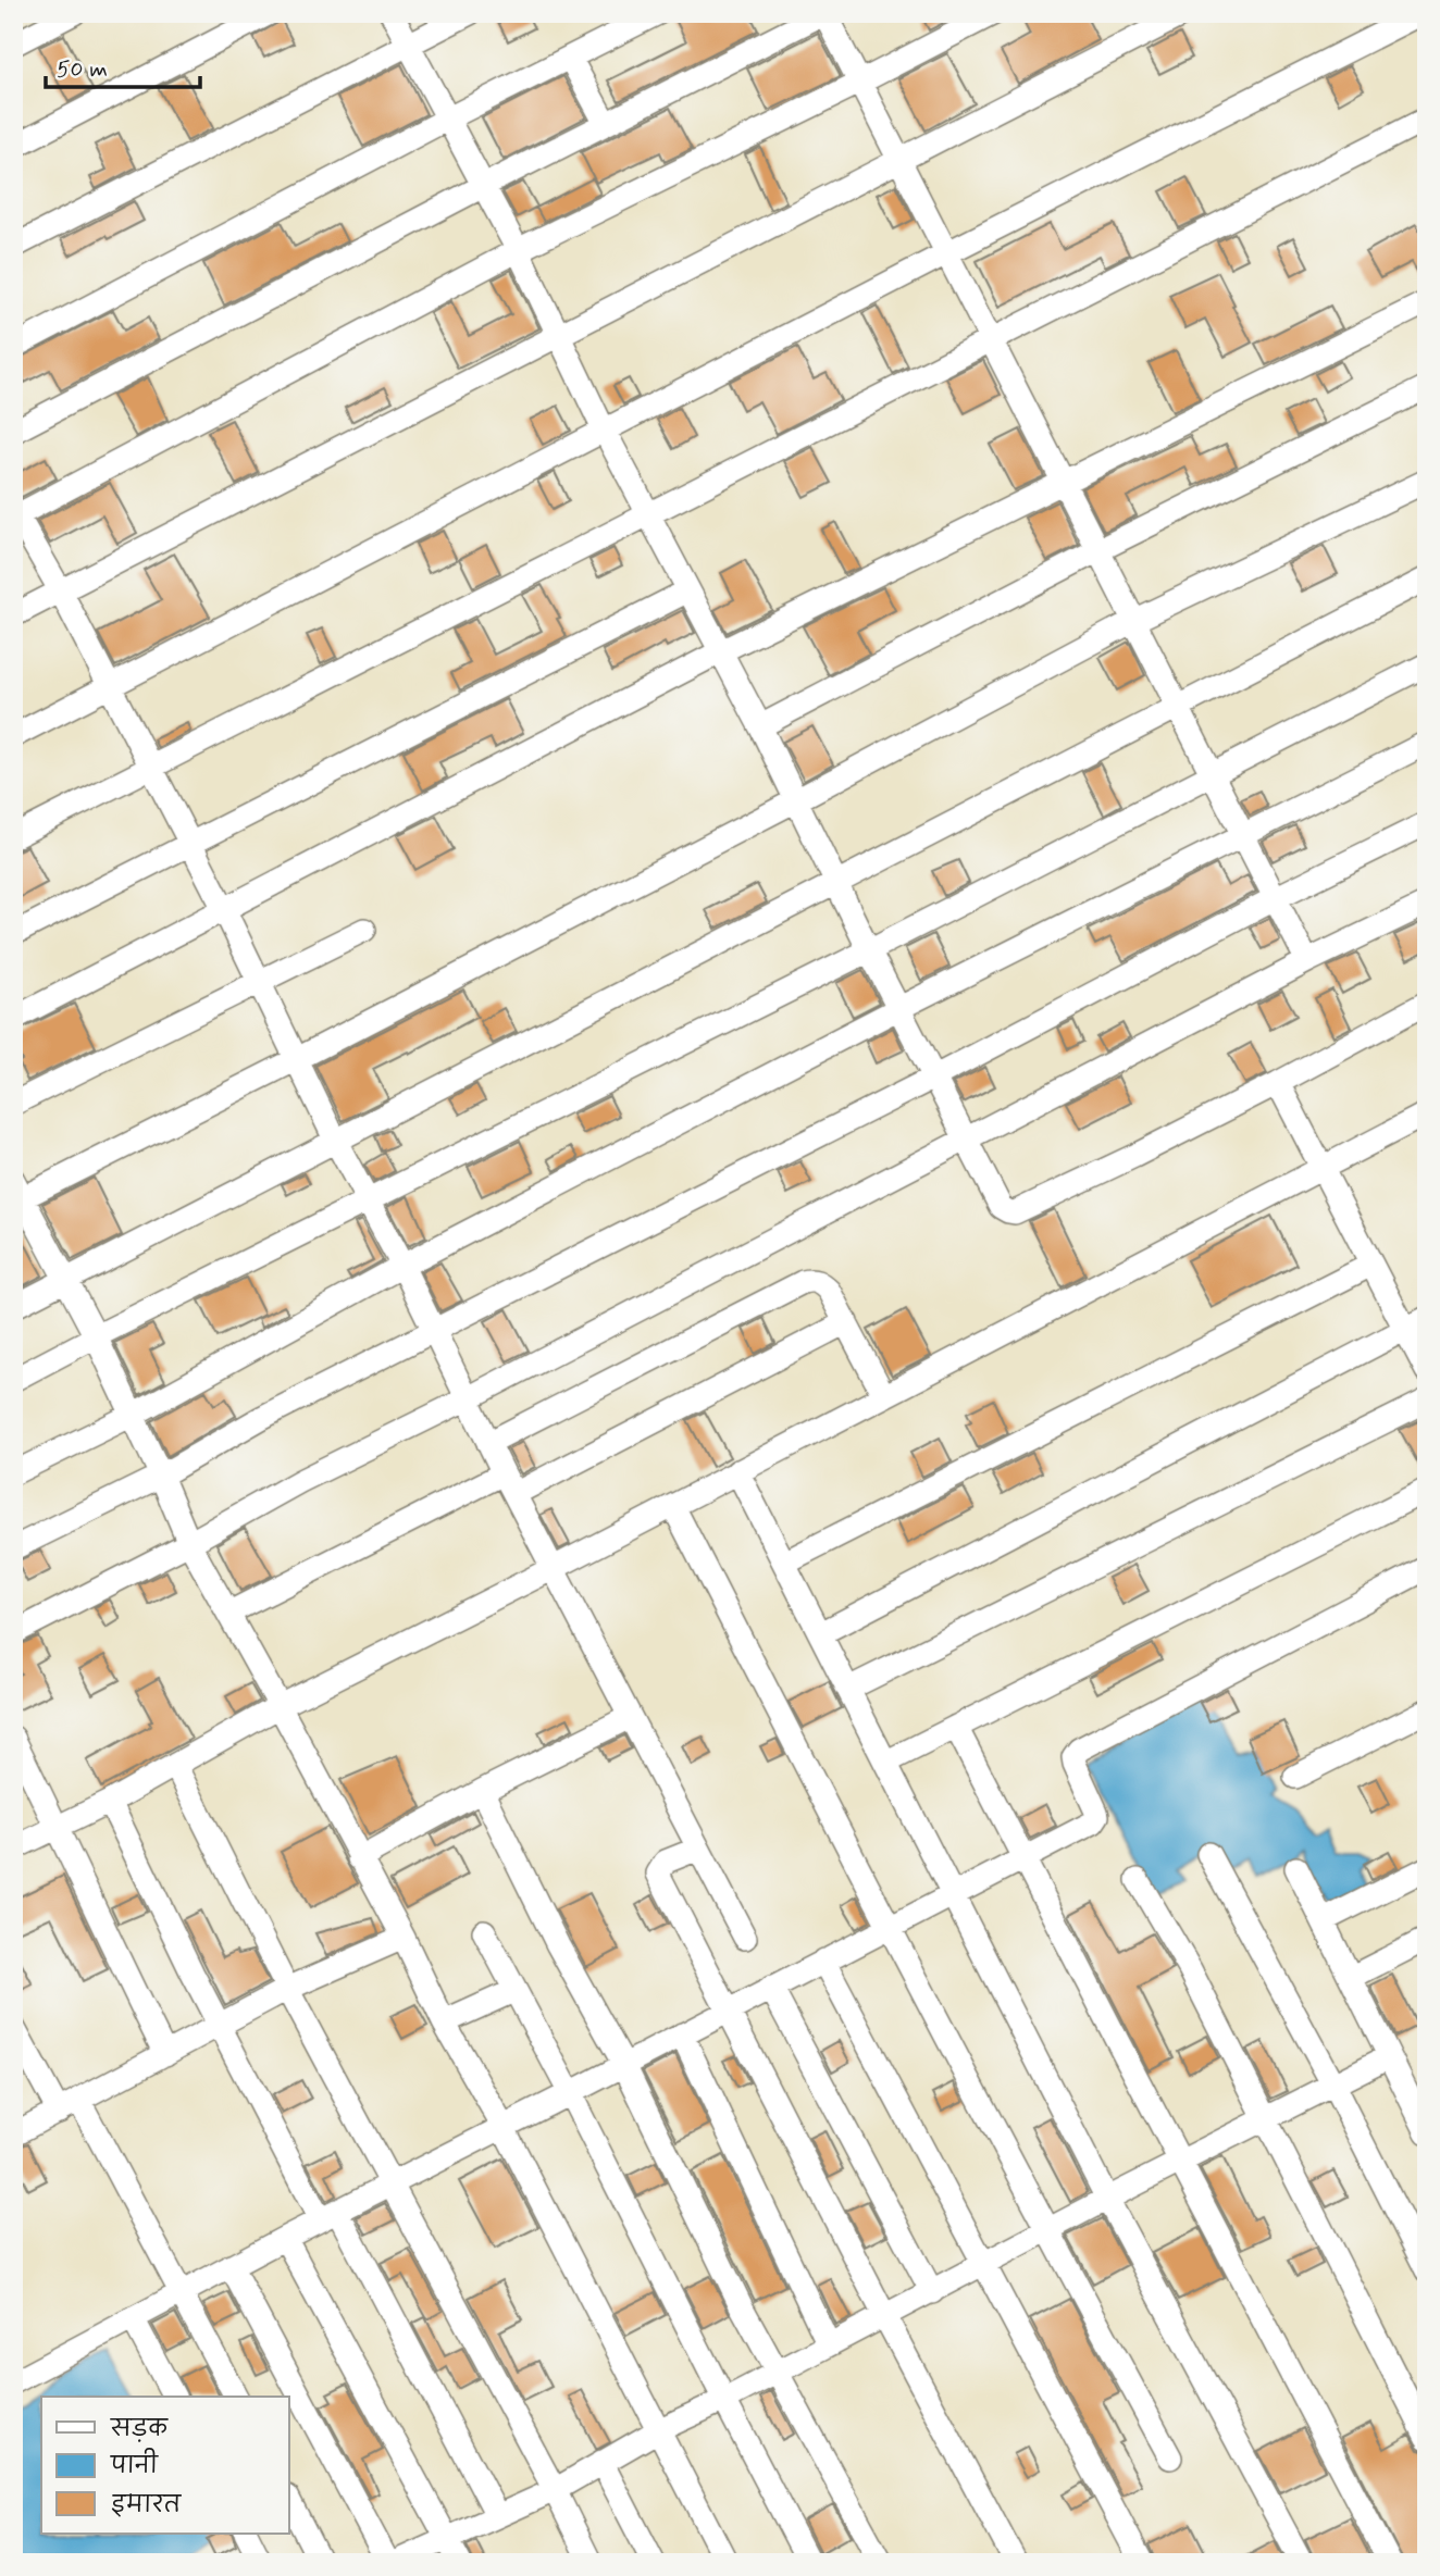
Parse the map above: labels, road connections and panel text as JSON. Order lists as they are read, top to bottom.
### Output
{
  "legend": ["सड़क", "पानी", "इमारत"],
  "scale_bar": "50 m"
}
